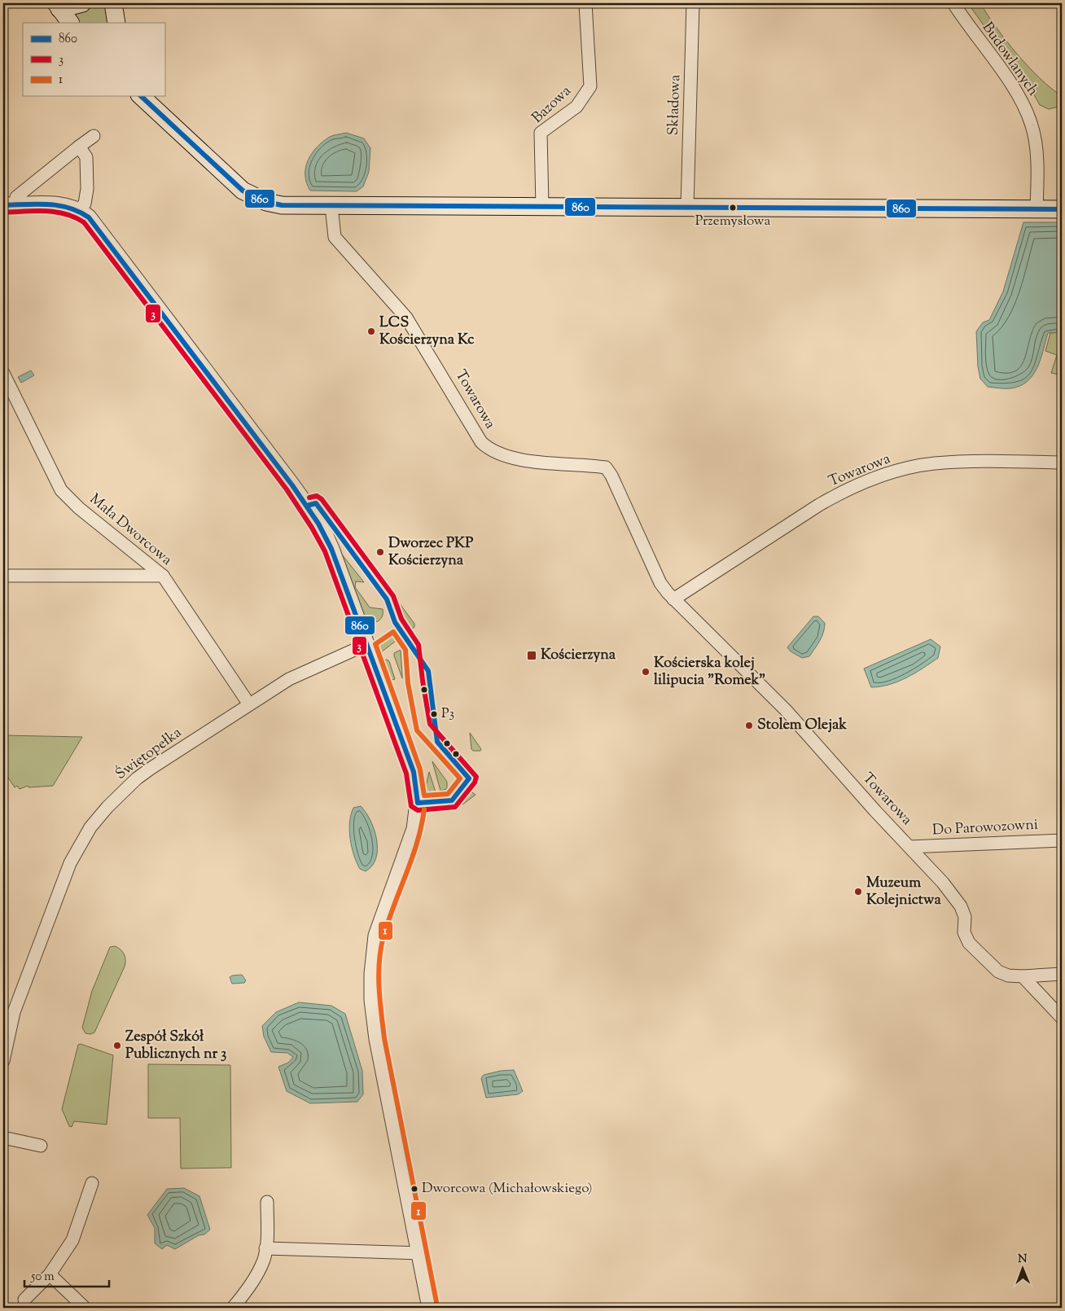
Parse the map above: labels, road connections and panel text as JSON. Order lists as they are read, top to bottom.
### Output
{
  "streets": {
    "street": [
      "Budowlanych",
      "Bazowa",
      "Składowa",
      "Towarowa",
      "Mała Dworcowa",
      "Świętopełka",
      "Do Parowozowni"
    ]
  },
  "crossings": [
    ["Towarowa", "Do Parowozowni"],
    ["Mała Dworcowa", "Świętopełka"]
  ],
  "places": {
    "other": [
      "Przemysłowa",
      "LCS Kościerzyna Kc",
      "Dworzec PKP Kościerzyna",
      "Kościerska kolej lilipucia \"Romek\"",
      "P3",
      "Stolem Olejak",
      "Muzeum Kolejnictwa",
      "Zespół Szkół Publicznych nr 3",
      "Dworcowa (Michałowskiego)"
    ],
    "transit": ["Kościerzyna"]
  },
  "lines": ["transit line 860", "transit line 3", "transit line 1"],
  "legend": ["860", "3", "1"],
  "scale_bar": "50 m",
  "north": "top"
}
